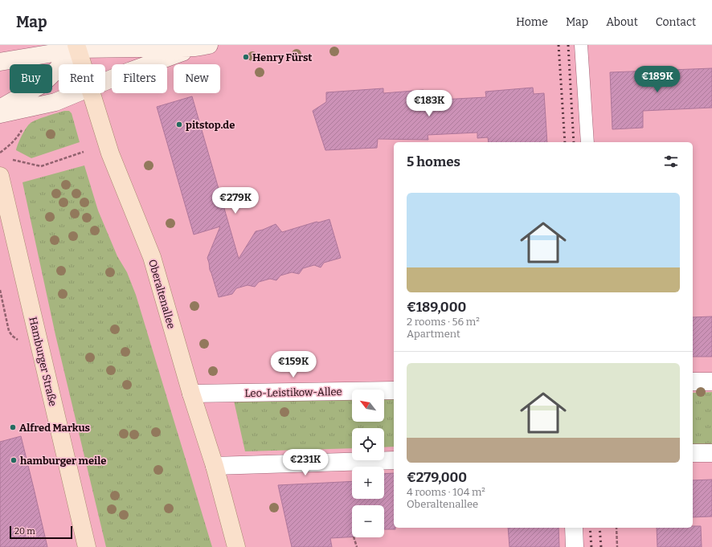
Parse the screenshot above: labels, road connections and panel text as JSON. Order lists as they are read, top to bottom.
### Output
{
  "streets": {
    "main road": ["Oberaltenallee", "Hamburger Straße"],
    "street": ["Leo-Leistikow-Allee"]
  },
  "crossings": [
    ["Oberaltenallee", "Leo-Leistikow-Allee"]
  ],
  "places": [
    "Henry Fürst",
    "pitstop.de",
    "Alfred Markus",
    "hamburger meile"
  ],
  "scale_bar": "20 m",
  "north": "top left",
  "page": {
    "header": "Map",
    "nav": [
      "Home",
      "Map",
      "About",
      "Contact"
    ],
    "chip": [
      "Buy",
      "Rent",
      "Filters",
      "New"
    ],
    "price": [
      "€189K",
      "€183K",
      "€279K",
      "€159K",
      "€231K"
    ],
    "heading": "5 homes",
    "list": [
      {
        "name": "€189,000",
        "note": "2 rooms · 56 m² · Apartment"
      },
      {
        "name": "€279,000",
        "note": "4 rooms · 104 m² · Oberaltenallee"
      }
    ],
    "map_buttons": ["+", "−"],
    "scale": "20 m"
  }
}
